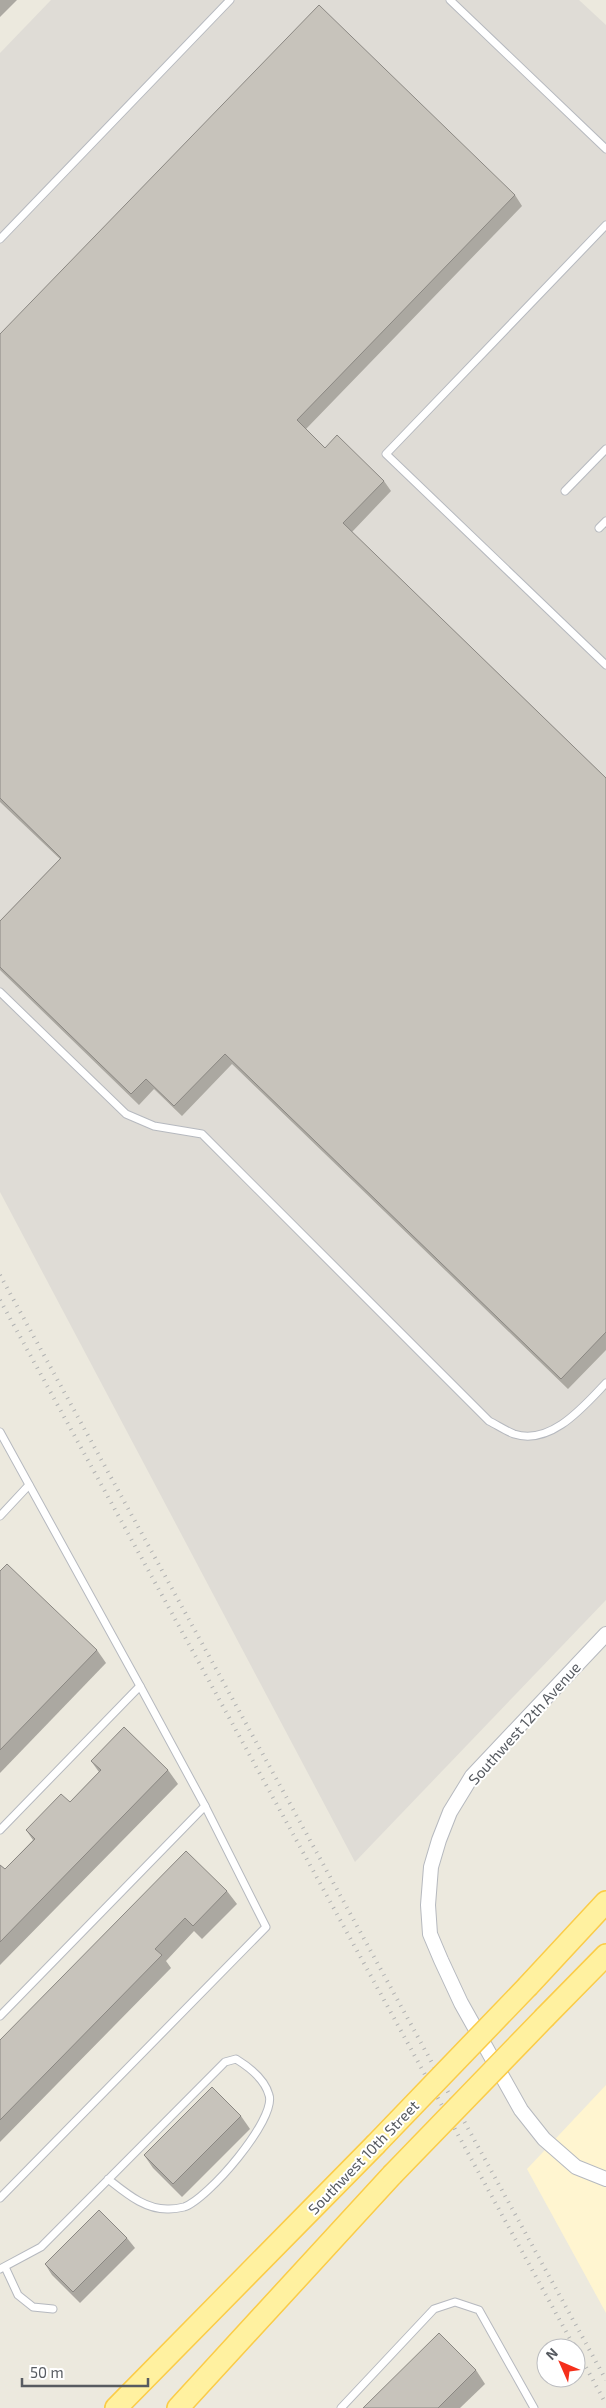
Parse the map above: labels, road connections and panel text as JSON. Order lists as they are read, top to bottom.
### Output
{
  "streets": {
    "main road": ["Southwest 10th Street"],
    "street": ["Southwest 12th Avenue"]
  },
  "scale_bar": "50 m",
  "north": "top left"
}
